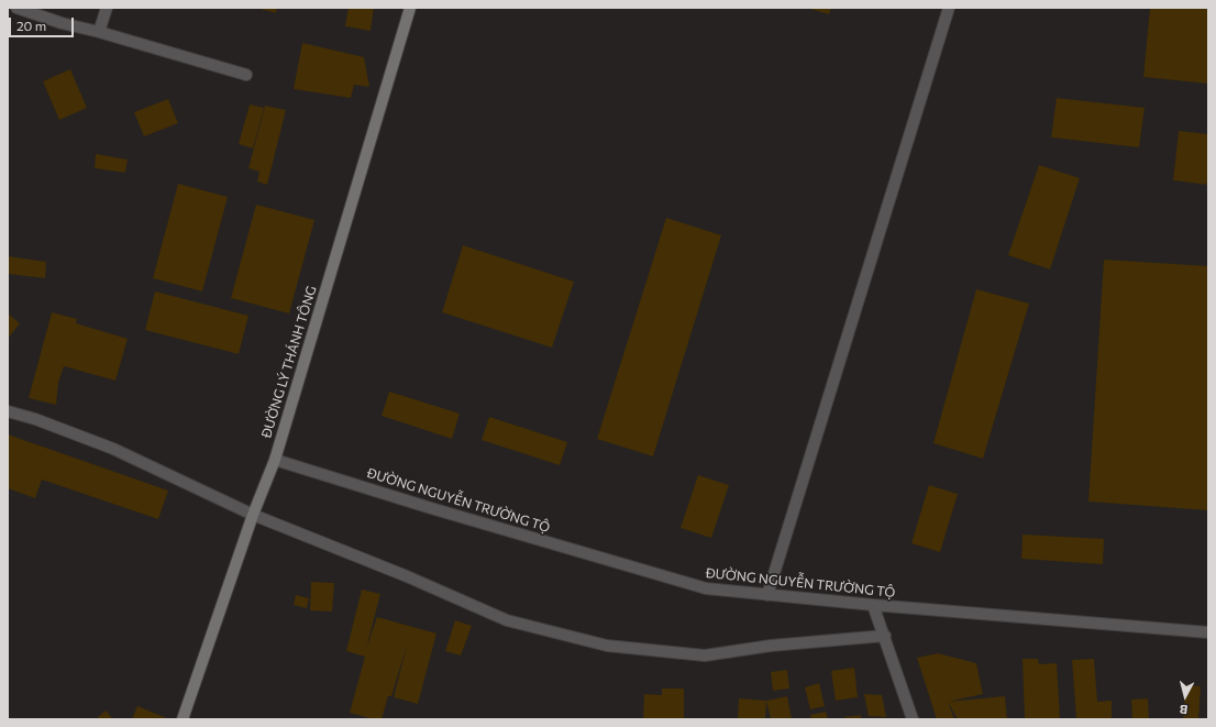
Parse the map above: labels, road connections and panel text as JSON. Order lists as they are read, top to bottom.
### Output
{
  "streets": {
    "street": ["ĐƯỜNG LÝ THÁNH TÔNG", "ĐƯỜNG NGUYỄN TRƯỜNG TỘ"]
  },
  "crossings": [
    ["ĐƯỜNG LÝ THÁNH TÔNG", "ĐƯỜNG NGUYỄN TRƯỜNG TỘ"]
  ],
  "scale_bar": "20 m",
  "north": "bottom"
}
